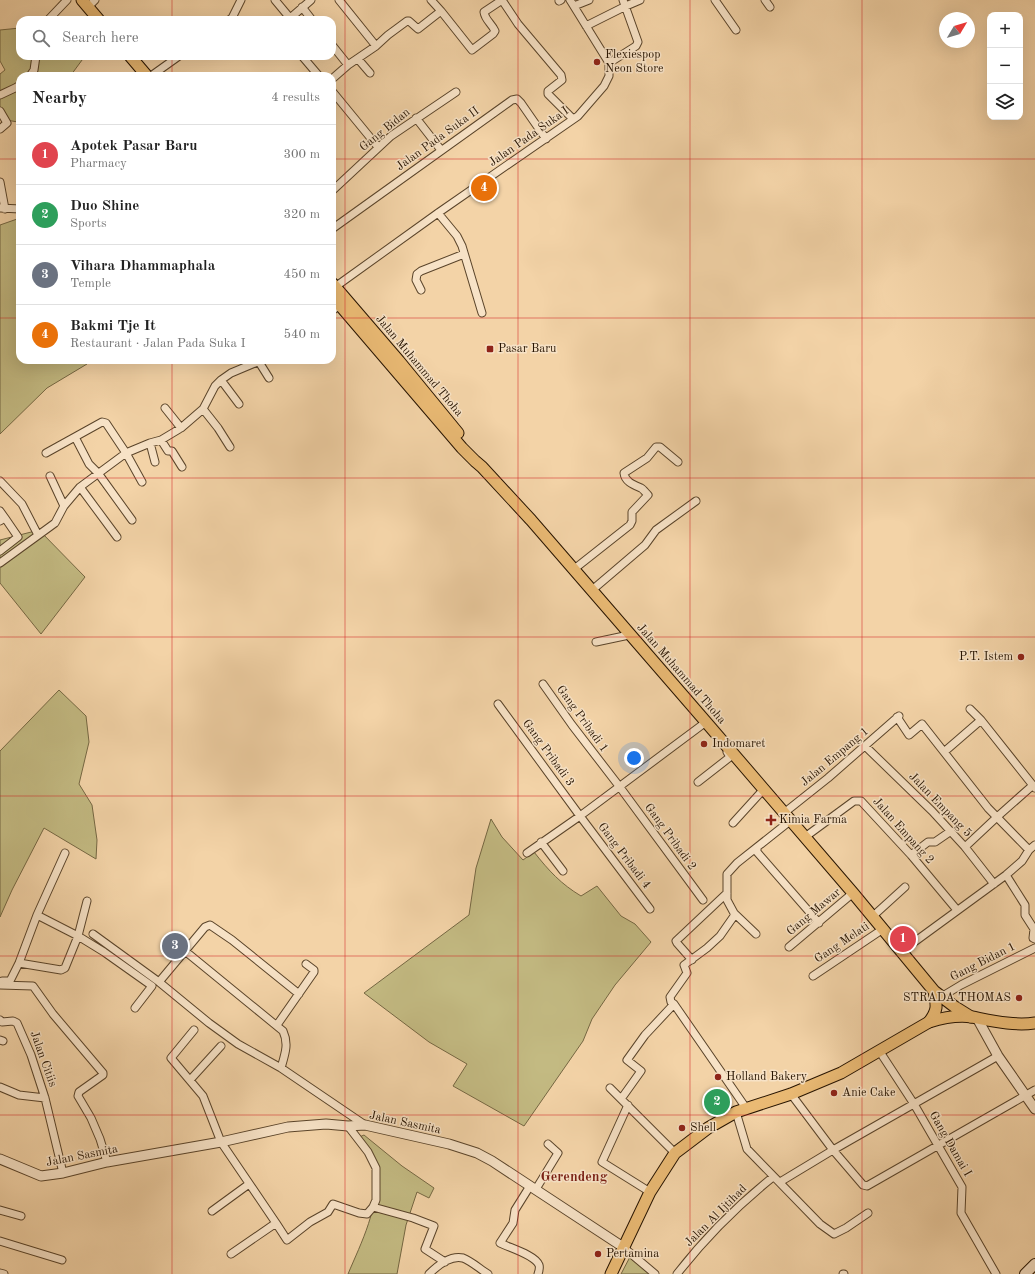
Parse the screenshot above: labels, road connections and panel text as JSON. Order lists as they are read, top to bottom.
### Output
{
  "streets": {
    "main road": ["Jalan Muhammad Thoha"],
    "street": [
      "Gang Bidan",
      "Jalan Pada Suka I",
      "Jalan Pada Suka II",
      "Gang Pribadi 1",
      "Gang Pribadi 3",
      "Jalan Empang 1",
      "Jalan Empang 5",
      "Jalan Empang 2",
      "Gang Pribadi 2",
      "Gang Pribadi 4",
      "Gang Mawar",
      "Gang Melati",
      "Gang Bidan 1",
      "Jalan Citiis",
      "Jalan Sasmita",
      "Gang Damai I",
      "Jalan Al Ijtihad"
    ]
  },
  "crossings": [
    ["Jalan Pada Suka I", "Jalan Pada Suka II"],
    ["Jalan Muhammad Thoha", "Jalan Empang 1"],
    ["Jalan Muhammad Thoha", "Jalan Empang 2"],
    ["Jalan Muhammad Thoha", "Gang Mawar"],
    ["Jalan Muhammad Thoha", "Gang Melati"],
    ["Jalan Muhammad Thoha", "Gang Bidan 1"],
    ["Gang Pribadi 1", "Gang Pribadi 2"],
    ["Gang Pribadi 3", "Gang Pribadi 4"],
    ["Jalan Empang 1", "Jalan Empang 5"],
    ["Jalan Citiis", "Jalan Sasmita"]
  ],
  "districts": ["Gerendeng"],
  "places": {
    "other": [
      "Flexiespop Neon Store",
      "P.T. Istem",
      "Indomaret",
      "STRADA THOMAS",
      "Holland Bakery",
      "Anie Cake",
      "Shell",
      "Pertamina"
    ],
    "transit": ["Pasar Baru"],
    "health": ["Kimia Farma"]
  },
  "north": "top right",
  "page": {
    "map_buttons": ["+", "−"],
    "search": "Search here",
    "heading": ["Nearby", "4 results"],
    "list": [
      {
        "mark": "1",
        "name": "Apotek Pasar Baru",
        "note": "Pharmacy",
        "value": "300 m"
      },
      {
        "mark": "2",
        "name": "Duo Shine",
        "note": "Sports",
        "value": "320 m"
      },
      {
        "mark": "3",
        "name": "Vihara Dhammaphala",
        "note": "Temple",
        "value": "450 m"
      },
      {
        "mark": "4",
        "name": "Bakmi Tje It",
        "note": "Restaurant · Jalan Pada Suka I",
        "value": "540 m"
      }
    ],
    "pins": [
      "4",
      "1",
      "3",
      "2"
    ]
  }
}
